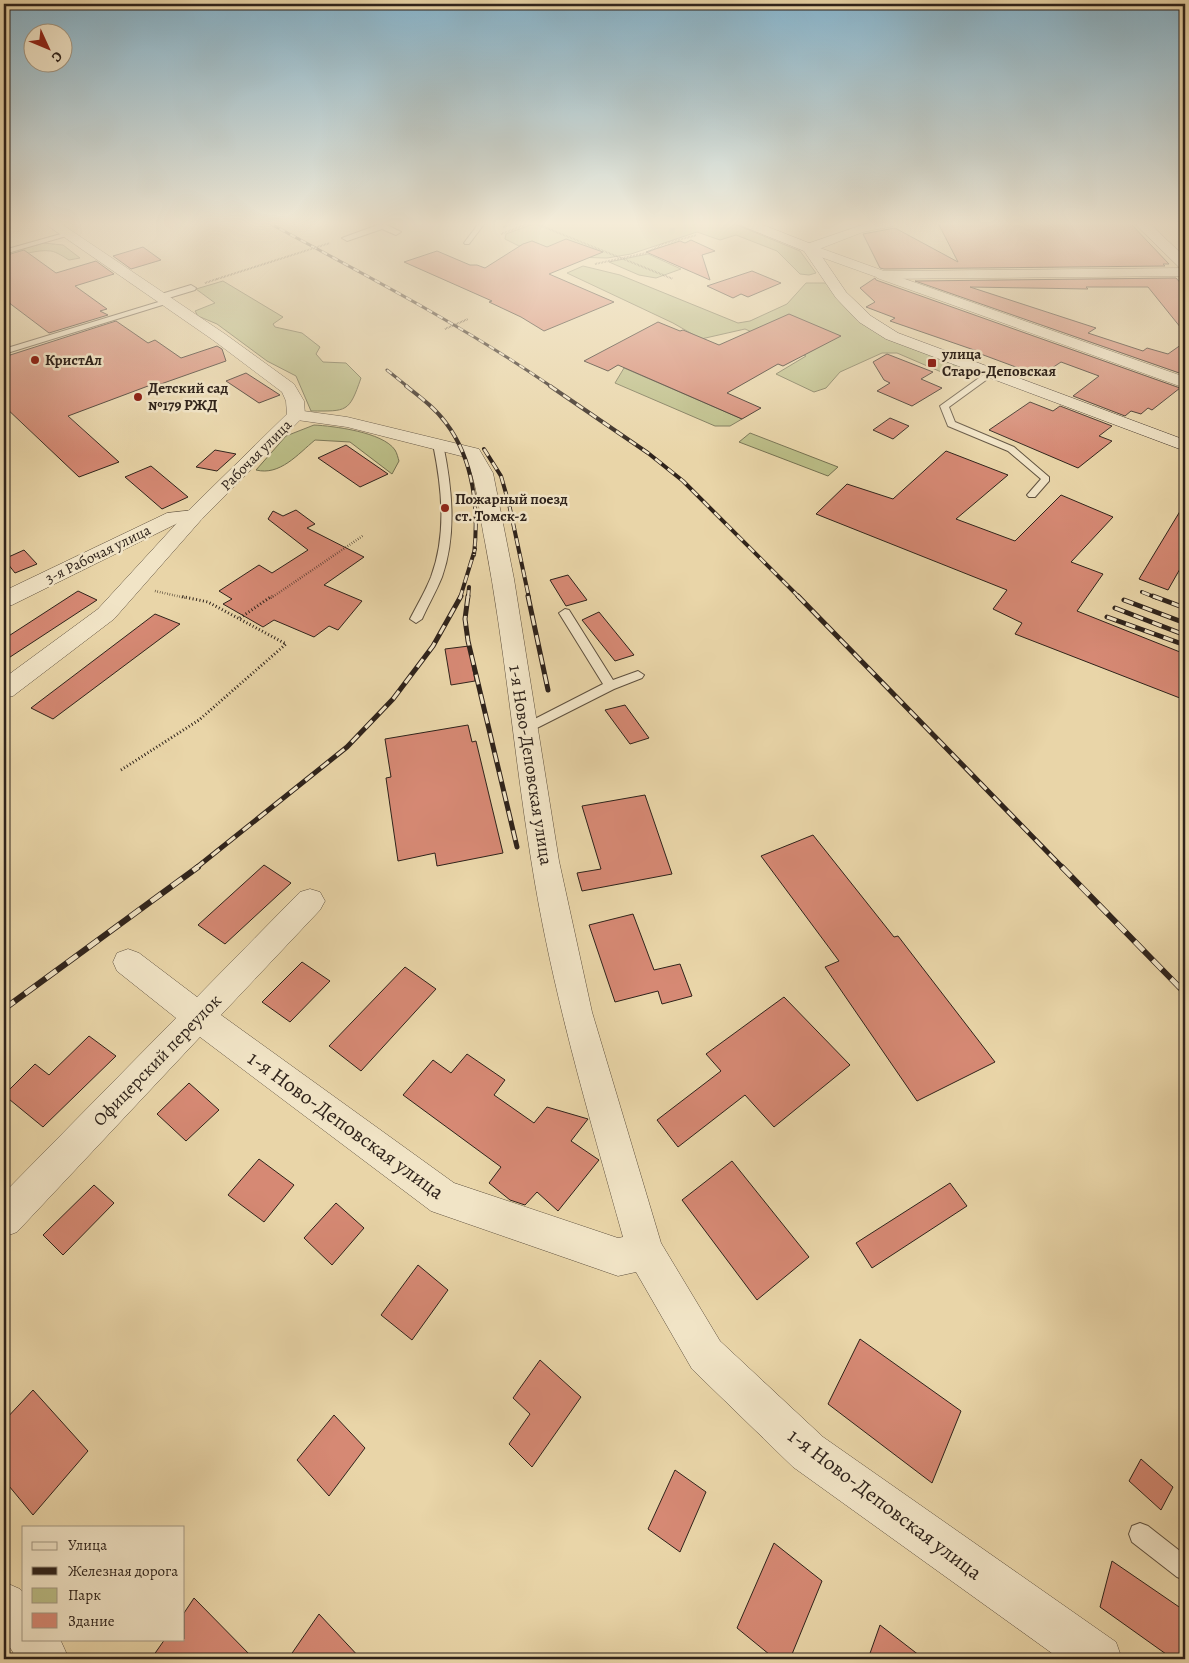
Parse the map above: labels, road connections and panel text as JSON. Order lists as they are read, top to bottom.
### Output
{
  "streets": {
    "street": [
      "Рабочая улица",
      "3-я Рабочая улица",
      "1-я Ново-Деповская улица",
      "Офицерский переулок"
    ]
  },
  "crossings": [
    ["Рабочая улица", "3-я Рабочая улица"],
    ["Рабочая улица", "1-я Ново-Деповская улица"],
    ["1-я Ново-Деповская улица", "Офицерский переулок"]
  ],
  "places": {
    "other": ["КристАл", "Детский сад №179 РЖД", "Пожарный поезд ст. Томск-2"],
    "transit": ["улица Старо-Деповская"]
  },
  "legend": [
    "Улица",
    "Железная дорога",
    "Парк",
    "Здание"
  ],
  "north": "bottom right"
}
